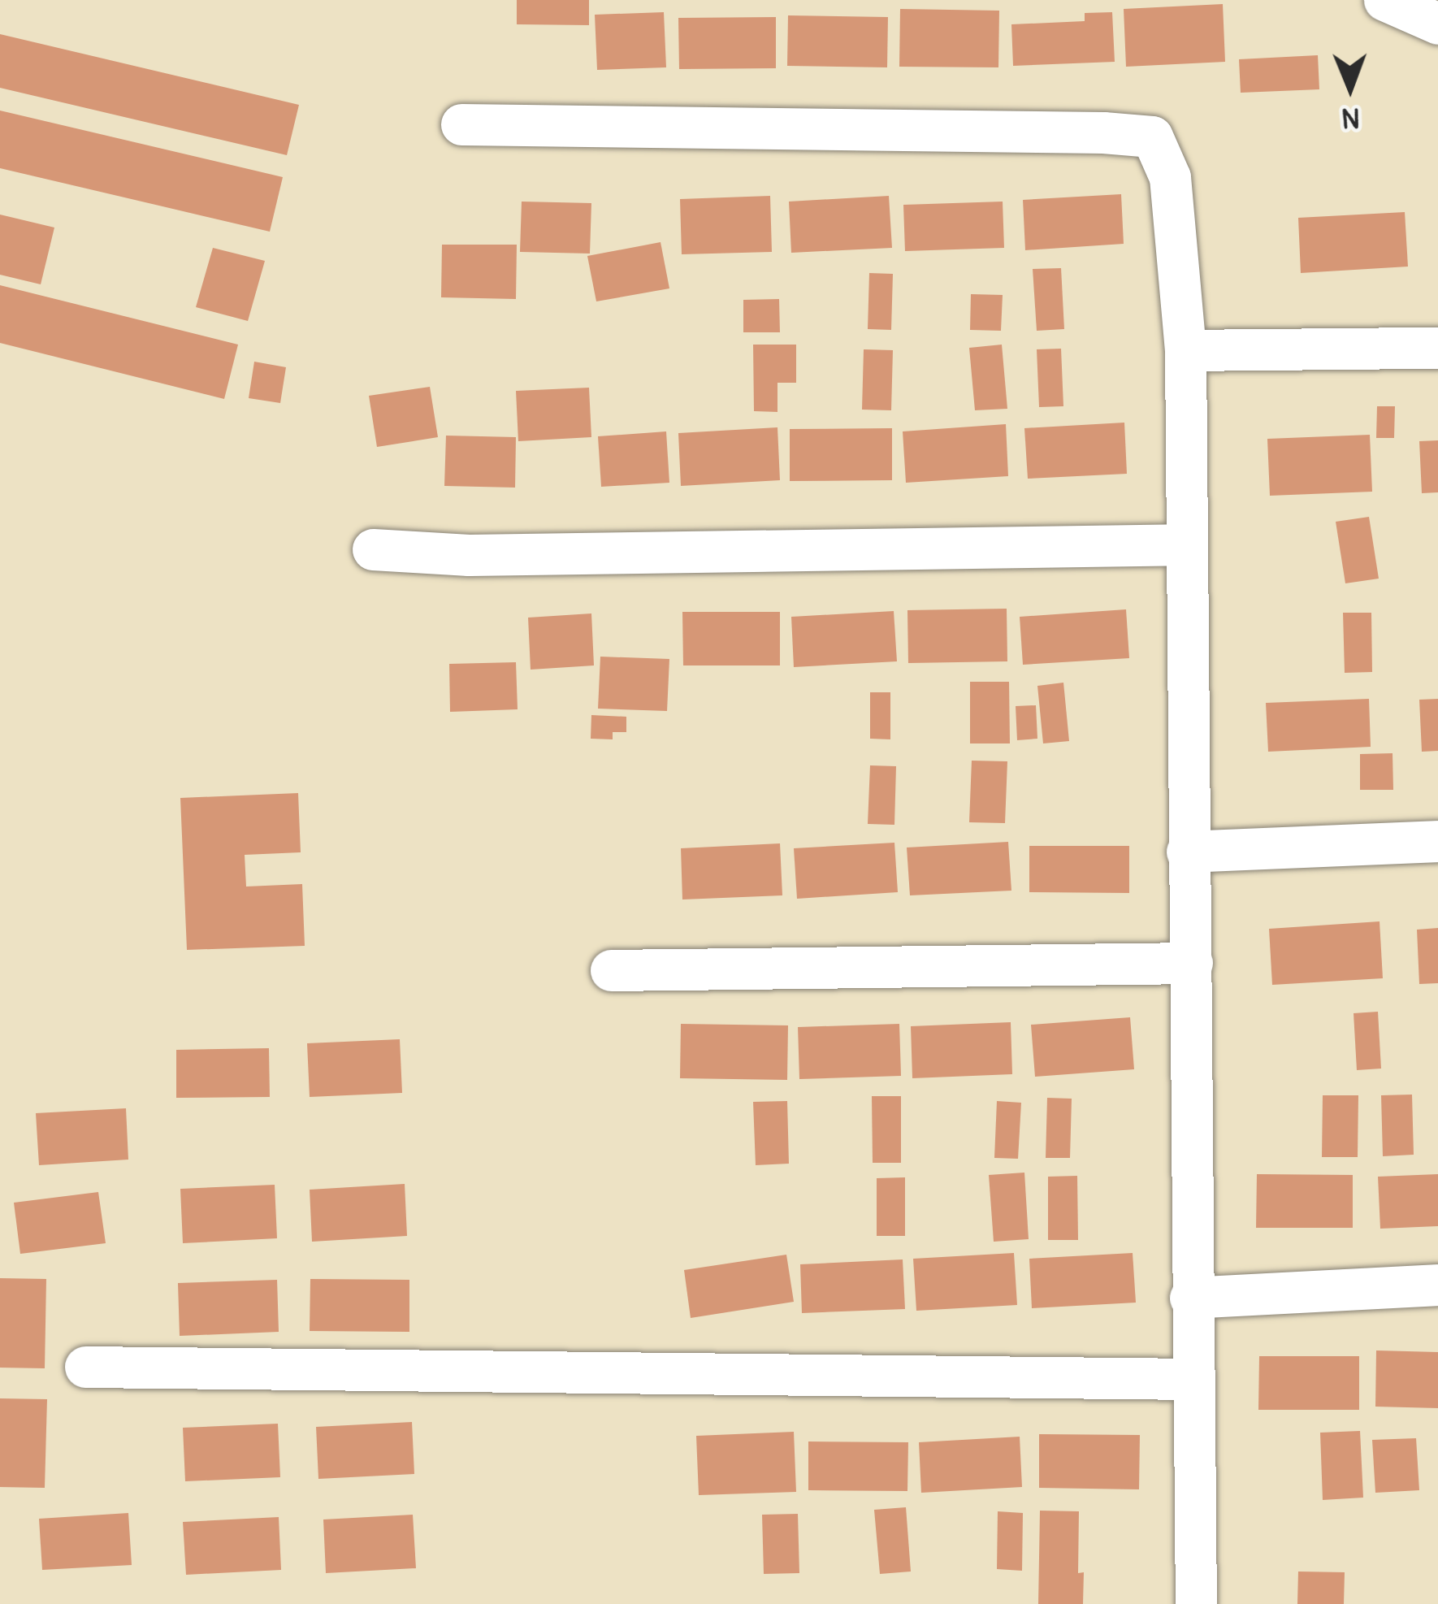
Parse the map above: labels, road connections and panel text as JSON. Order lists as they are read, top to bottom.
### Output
{
  "north": "bottom"
}
